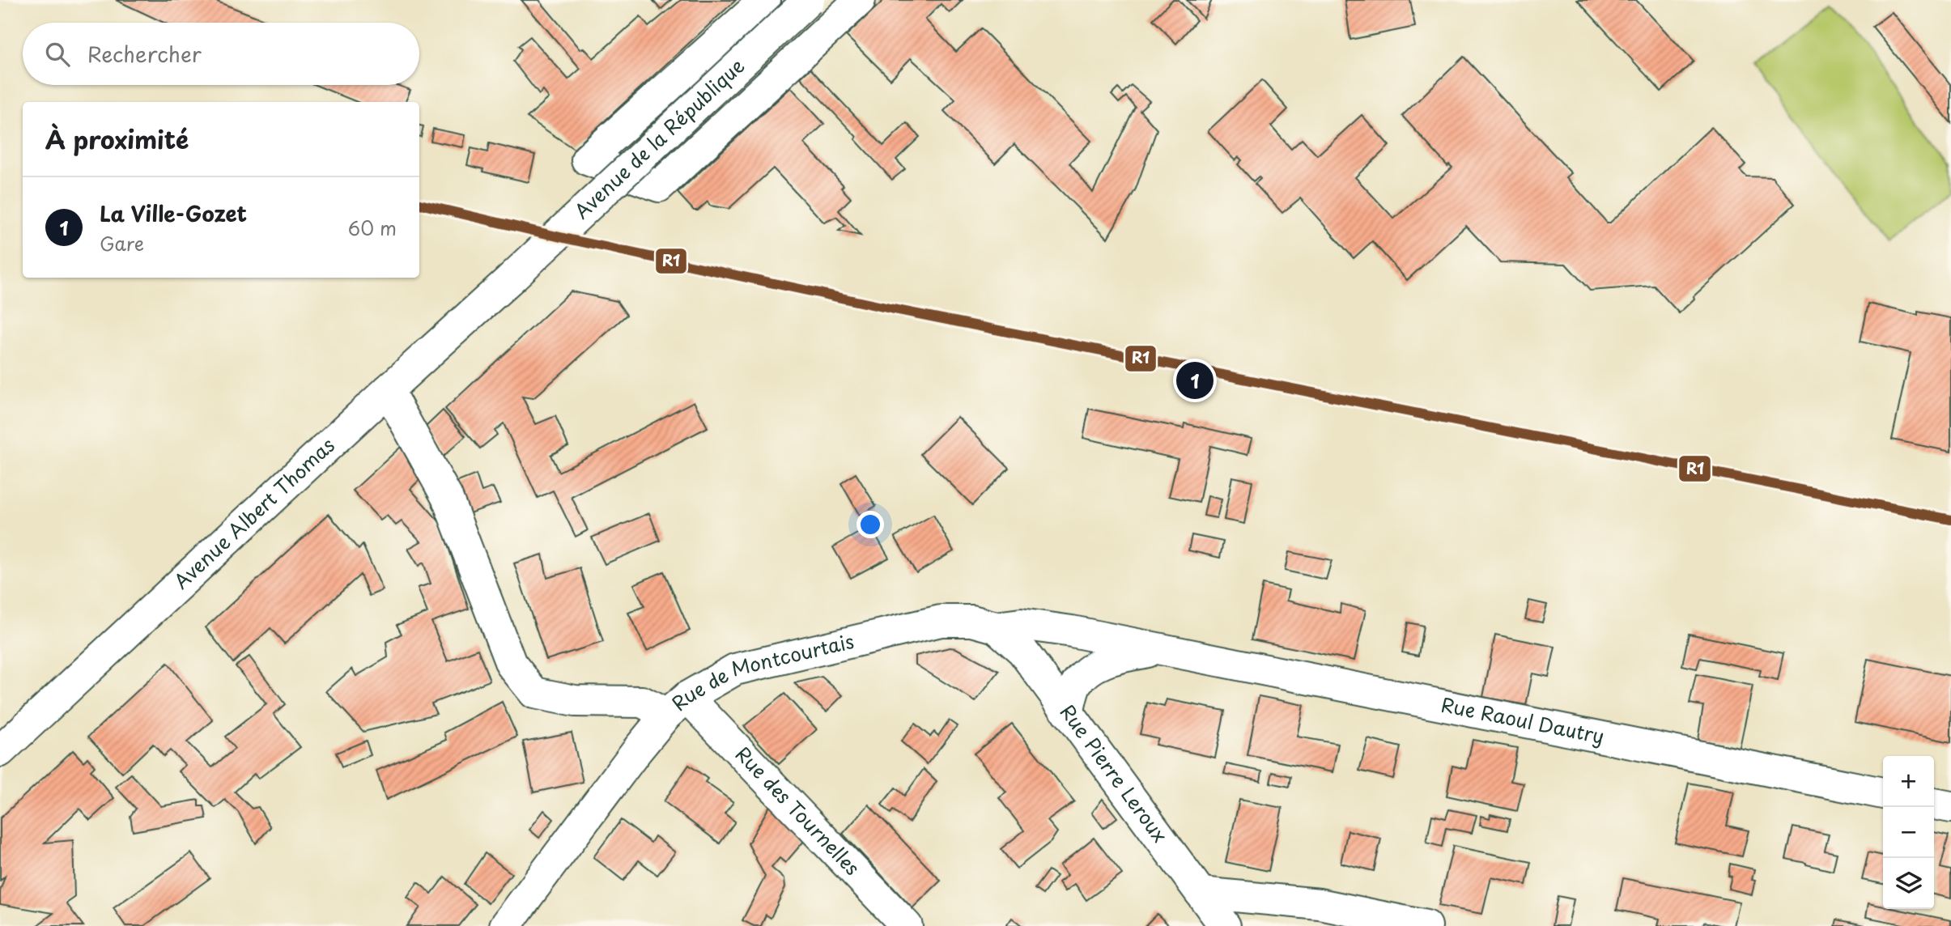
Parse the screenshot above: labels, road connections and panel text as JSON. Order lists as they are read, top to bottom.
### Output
{
  "streets": {
    "street": [
      "Avenue de la République",
      "Avenue Albert Thomas",
      "Rue de Montcourtais",
      "Rue Raoul Dautry",
      "Rue Pierre Leroux",
      "Rue des Tournelles"
    ]
  },
  "crossings": [
    ["Avenue de la République", "Avenue Albert Thomas"],
    ["Avenue Albert Thomas", "Rue de Montcourtais"],
    ["Rue de Montcourtais", "Rue Raoul Dautry"],
    ["Rue de Montcourtais", "Rue Pierre Leroux"],
    ["Rue de Montcourtais", "Rue des Tournelles"],
    ["Rue Raoul Dautry", "Rue Pierre Leroux"]
  ],
  "lines": ["transit line R1"],
  "page": {
    "search": "Rechercher",
    "heading": "À proximité",
    "list": [
      {
        "mark": "1",
        "name": "La Ville-Gozet",
        "note": "Gare",
        "value": "60 m"
      }
    ],
    "pins": "1",
    "map_buttons": ["+", "−"]
  }
}
